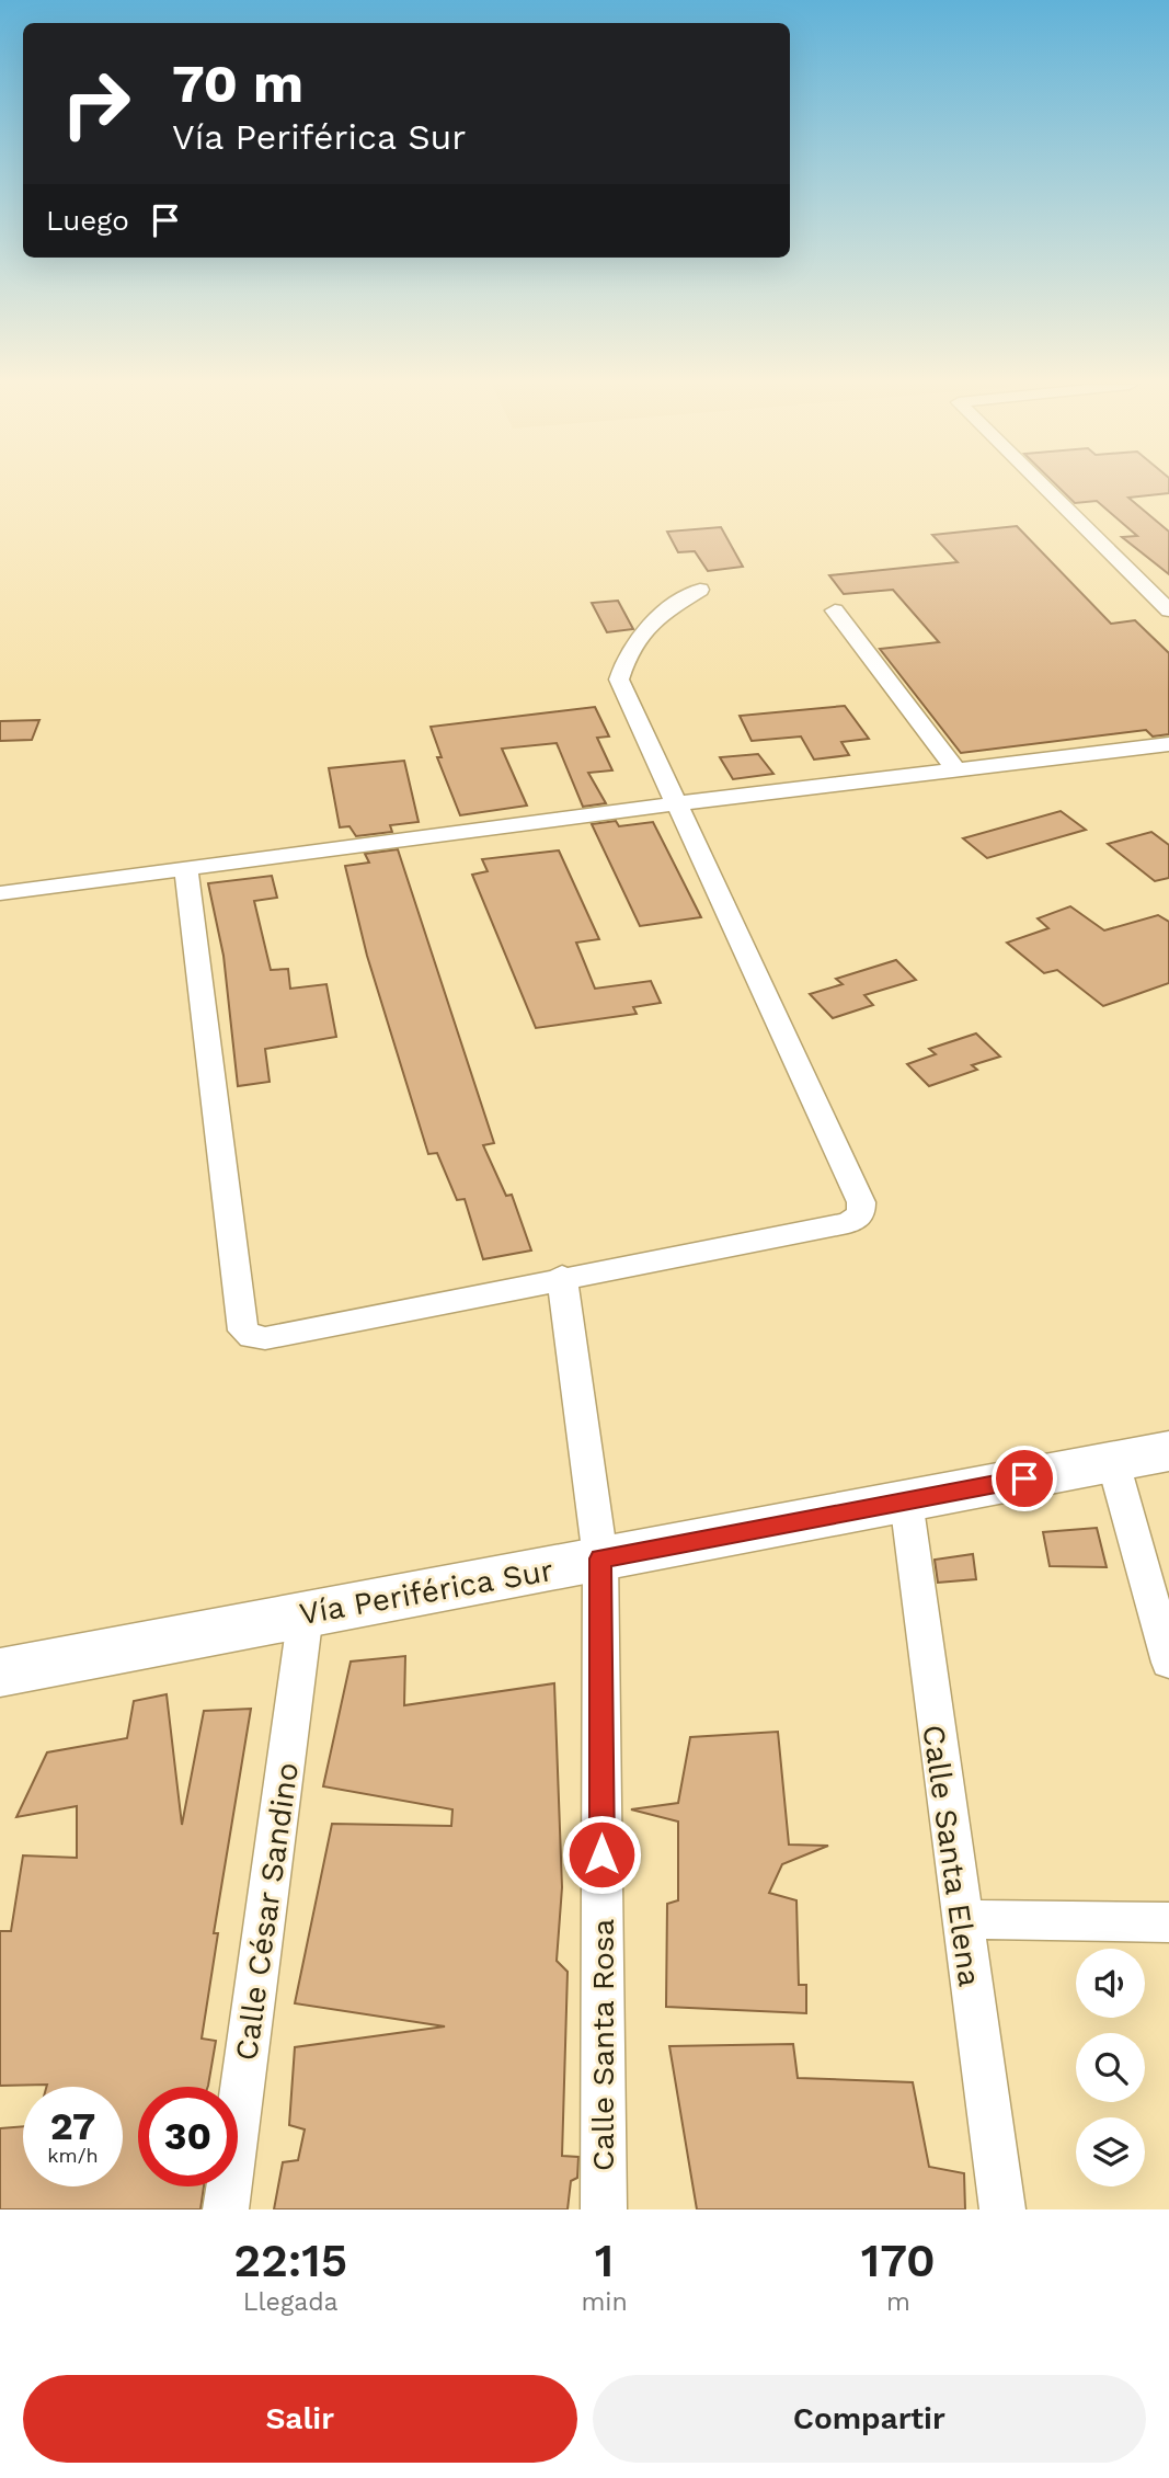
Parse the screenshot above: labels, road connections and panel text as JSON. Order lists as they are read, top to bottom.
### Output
{
  "streets": {
    "highway": ["Vía Periférica Sur"],
    "street": ["Calle Santa Elena", "Calle César Sandino", "Calle Santa Rosa"]
  },
  "crossings": [
    ["Vía Periférica Sur", "Calle Santa Elena"],
    ["Vía Periférica Sur", "Calle César Sandino"],
    ["Vía Periférica Sur", "Calle Santa Rosa"]
  ],
  "page": {
    "turn": ["70 m", "Vía Periférica Sur"],
    "then": "Luego",
    "speed": "27 km/h",
    "limit": "30",
    "eta": [
      "22:15",
      "Llegada",
      "1",
      "min",
      "170",
      "m"
    ],
    "buttons": ["Salir", "Compartir"]
  }
}
